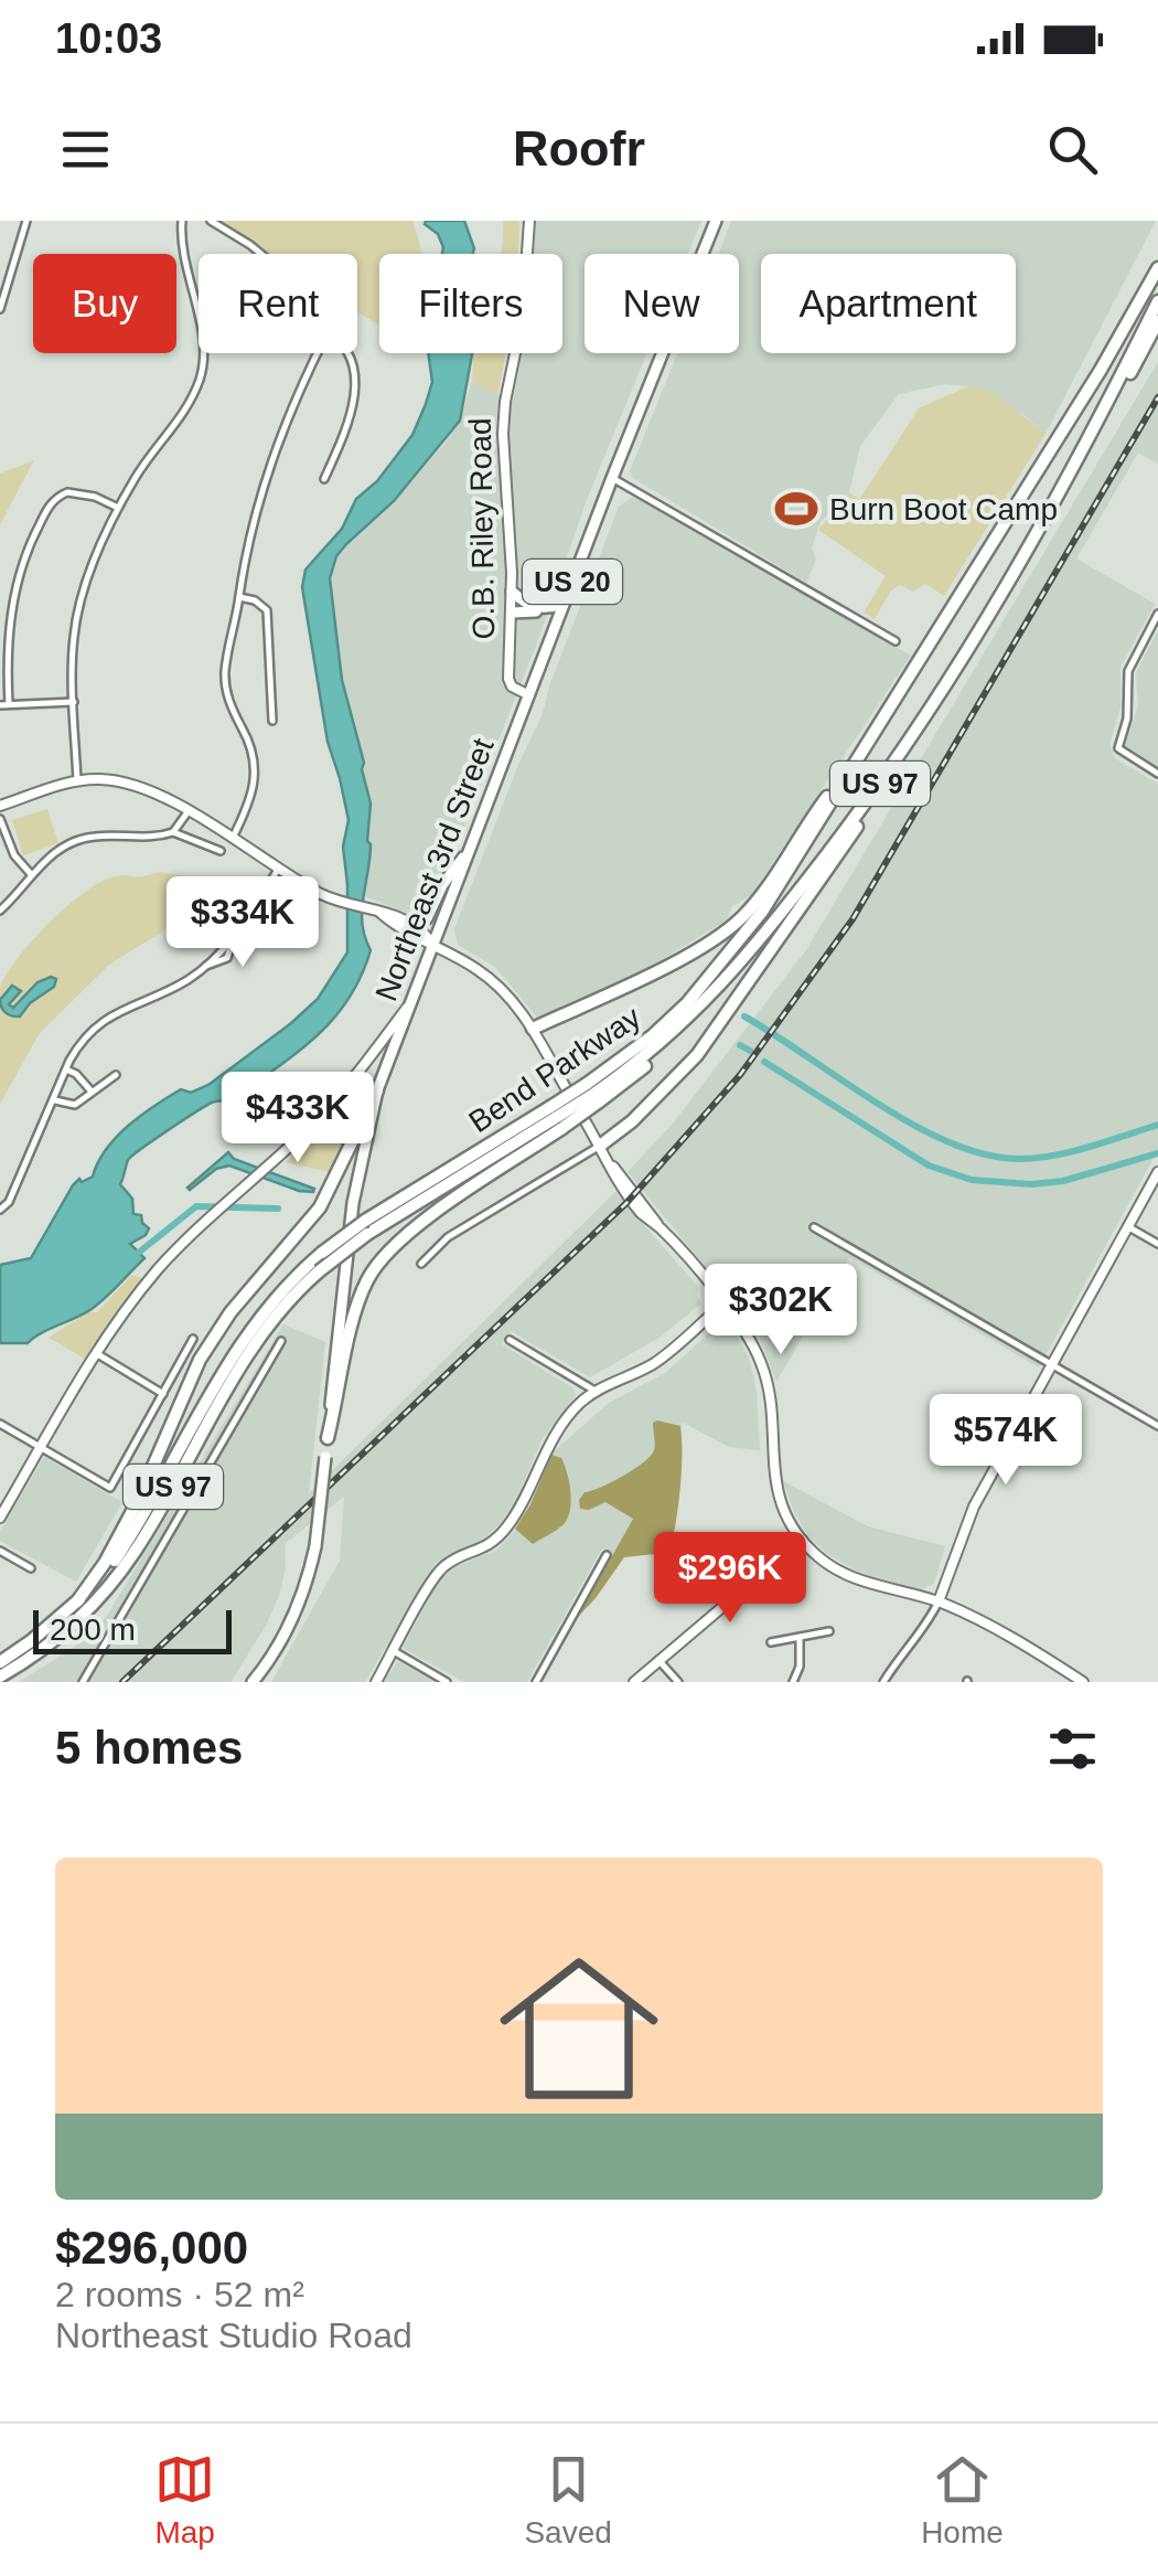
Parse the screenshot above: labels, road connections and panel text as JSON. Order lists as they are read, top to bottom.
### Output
{
  "streets": {
    "highway": ["US 97", "Bend Parkway"],
    "main road": ["O.B. Riley Road", "US 20", "Northeast 3rd Street"]
  },
  "crossings": [
    ["O.B. Riley Road", "Northeast 3rd Street"]
  ],
  "places": {
    "sports": ["Burn Boot Camp"]
  },
  "scale_bar": "200 m",
  "page": {
    "status": "10:03",
    "header": "Roofr",
    "chip": [
      "Buy",
      "Rent",
      "Filters",
      "New",
      "Apartment"
    ],
    "price": [
      "$334K",
      "$433K",
      "$302K",
      "$574K",
      "$296K"
    ],
    "scale": "200 m",
    "heading": "5 homes",
    "list": [
      {
        "name": "$296,000",
        "note": "2 rooms · 52 m² · Northeast Studio Road"
      }
    ],
    "tabs": ["Map", "Saved", "Home"]
  }
}
